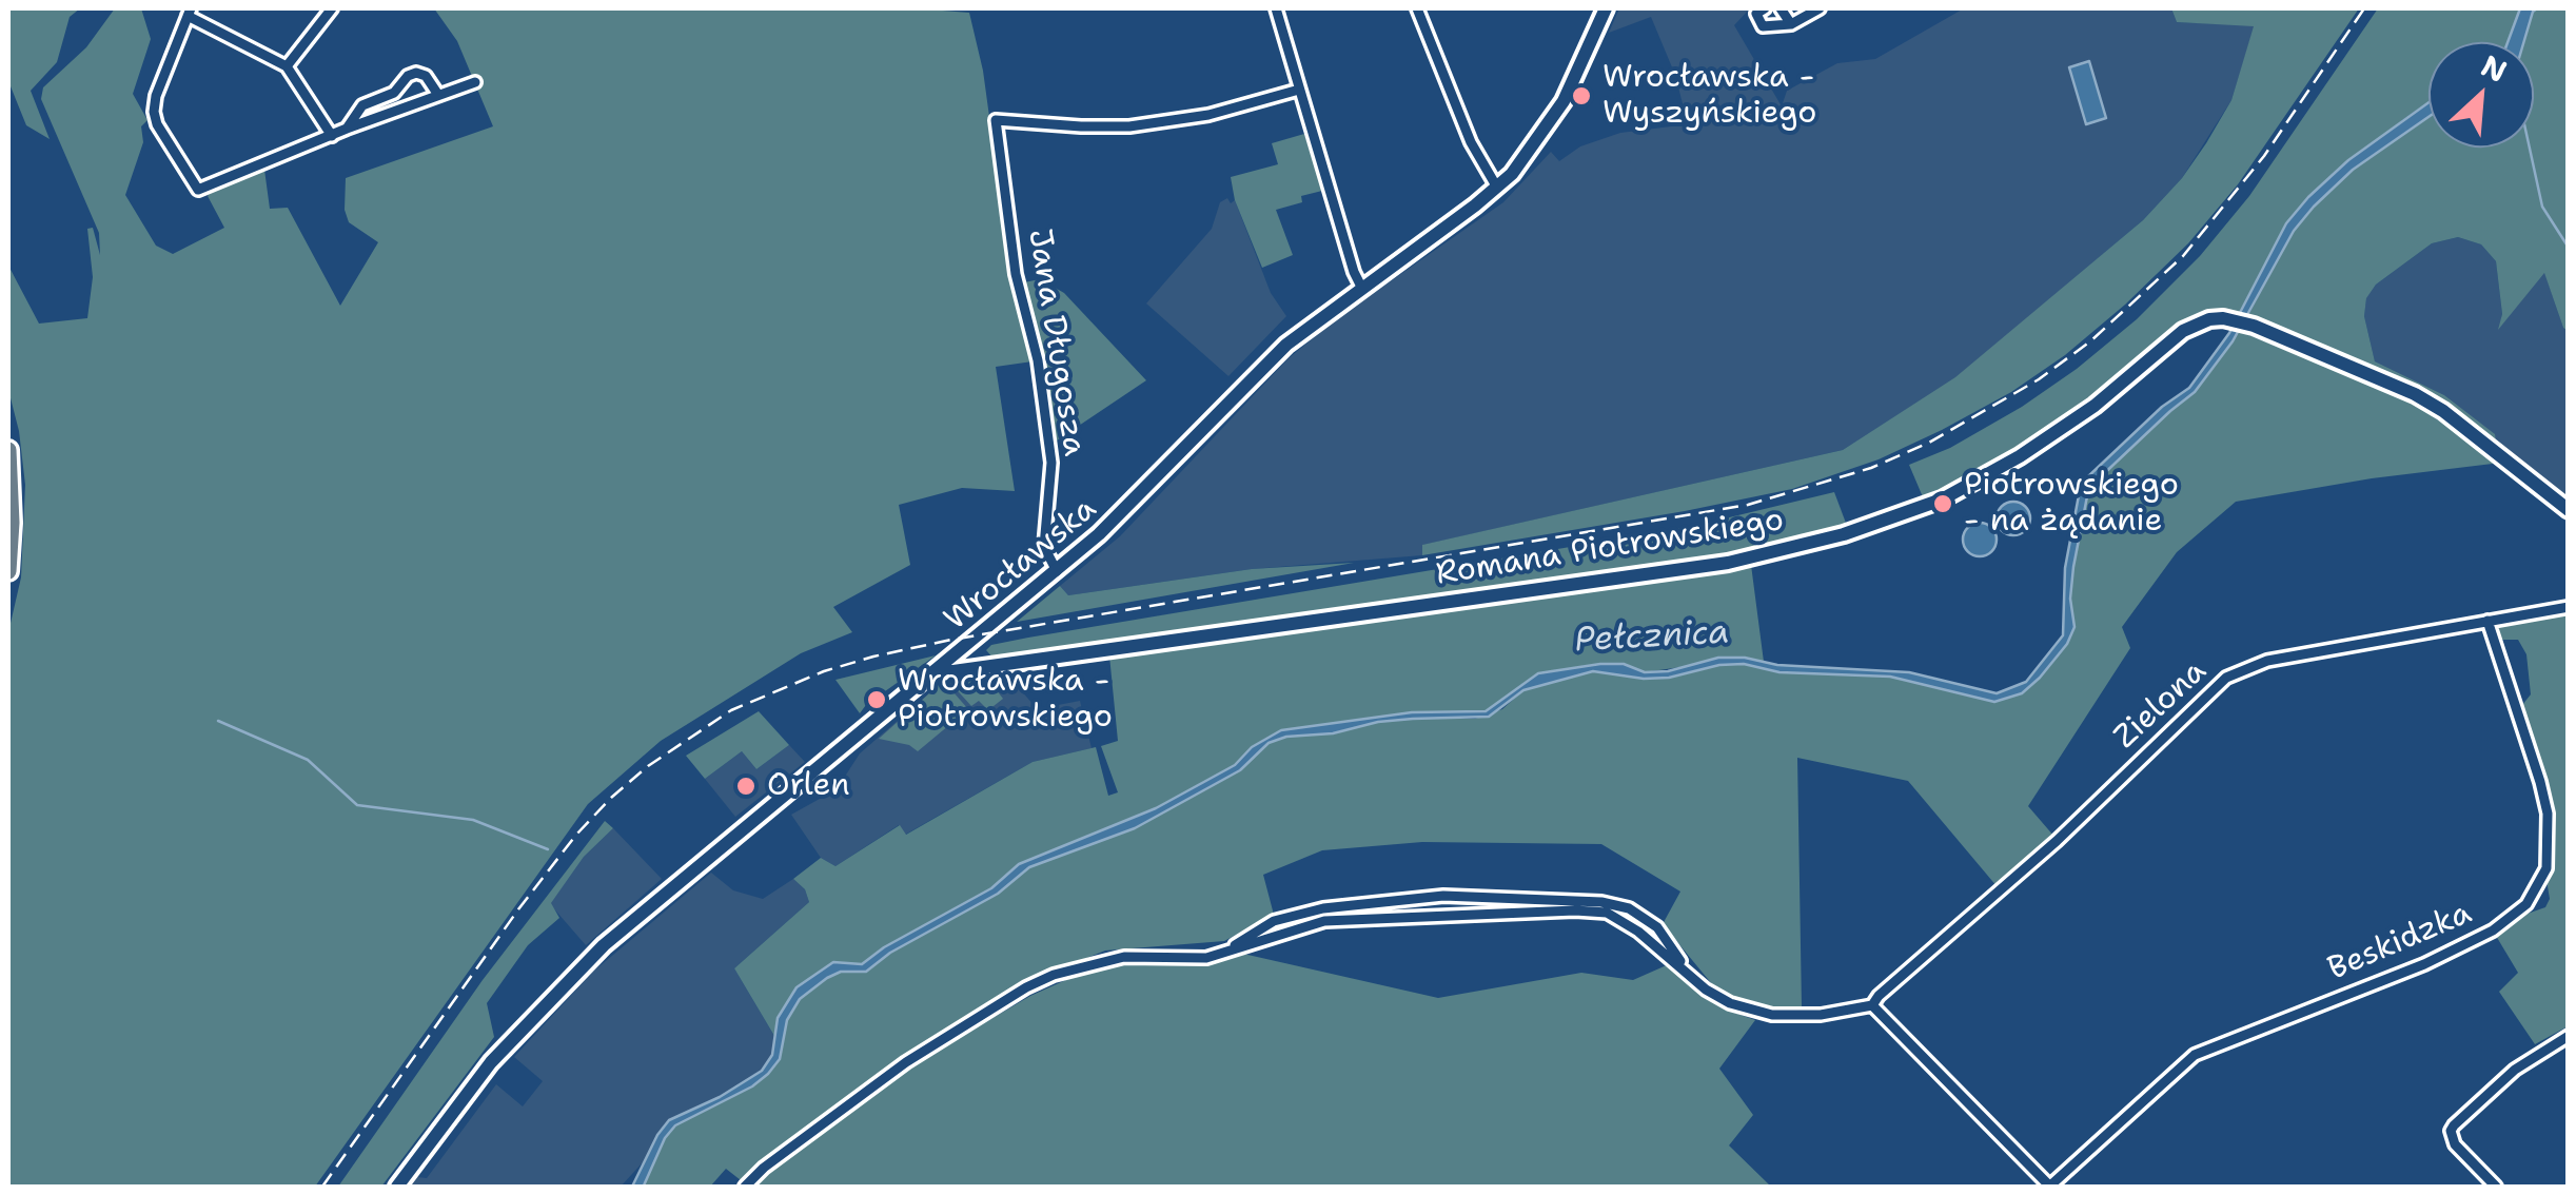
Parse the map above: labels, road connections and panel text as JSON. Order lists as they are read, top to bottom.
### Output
{
  "streets": {
    "street": [
      "Jana Długosza",
      "Romana Piotrowskiego",
      "Wrocławska",
      "Zielona",
      "Beskidzka"
    ]
  },
  "crossings": [
    ["Jana Długosza", "Wrocławska"],
    ["Romana Piotrowskiego", "Wrocławska"],
    ["Zielona", "Beskidzka"]
  ],
  "water": ["Pełcznica"],
  "places": [
    "Wrocławska - Wyszyńskiego",
    "Piotrowskiego - na żądanie",
    "Wrocławska - Piotrowskiego",
    "Orlen"
  ],
  "north": "top right"
}
